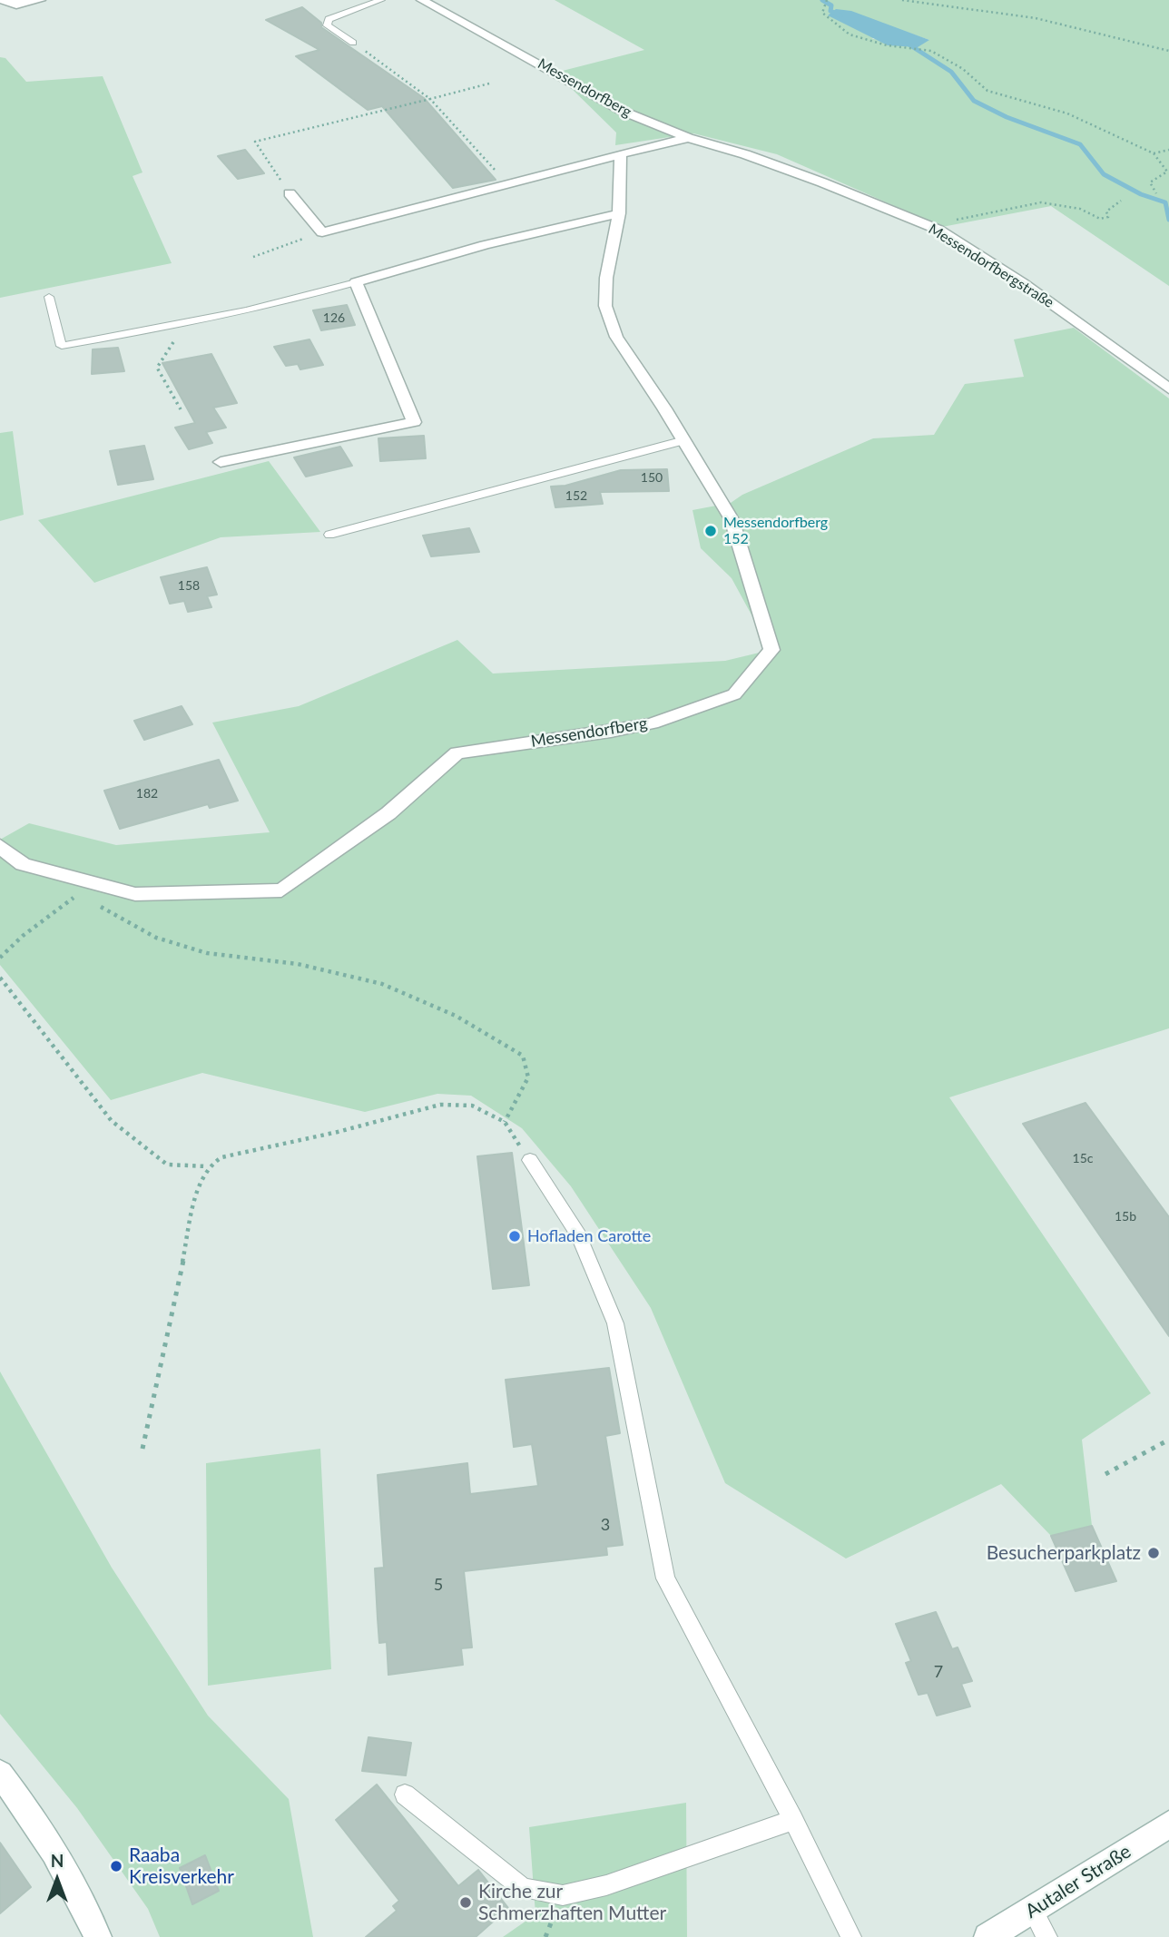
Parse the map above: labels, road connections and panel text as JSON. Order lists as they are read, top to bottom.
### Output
{
  "streets": {
    "street": ["Messendorfberg", "Messendorfbergstraße", "Autaler Straße"]
  },
  "crossings": [
    ["Messendorfberg", "Messendorfbergstraße"]
  ],
  "places": [
    "Messendorfberg 152",
    "Hofladen Carotte",
    "Besucherparkplatz",
    "Raaba Kreisverkehr",
    "Kirche zur Schmerzhaften Mutter"
  ],
  "house_numbers": [
    "126",
    "150",
    "152",
    "158",
    "182",
    "15c",
    "15b",
    "3",
    "5",
    "7"
  ],
  "north": "top"
}
